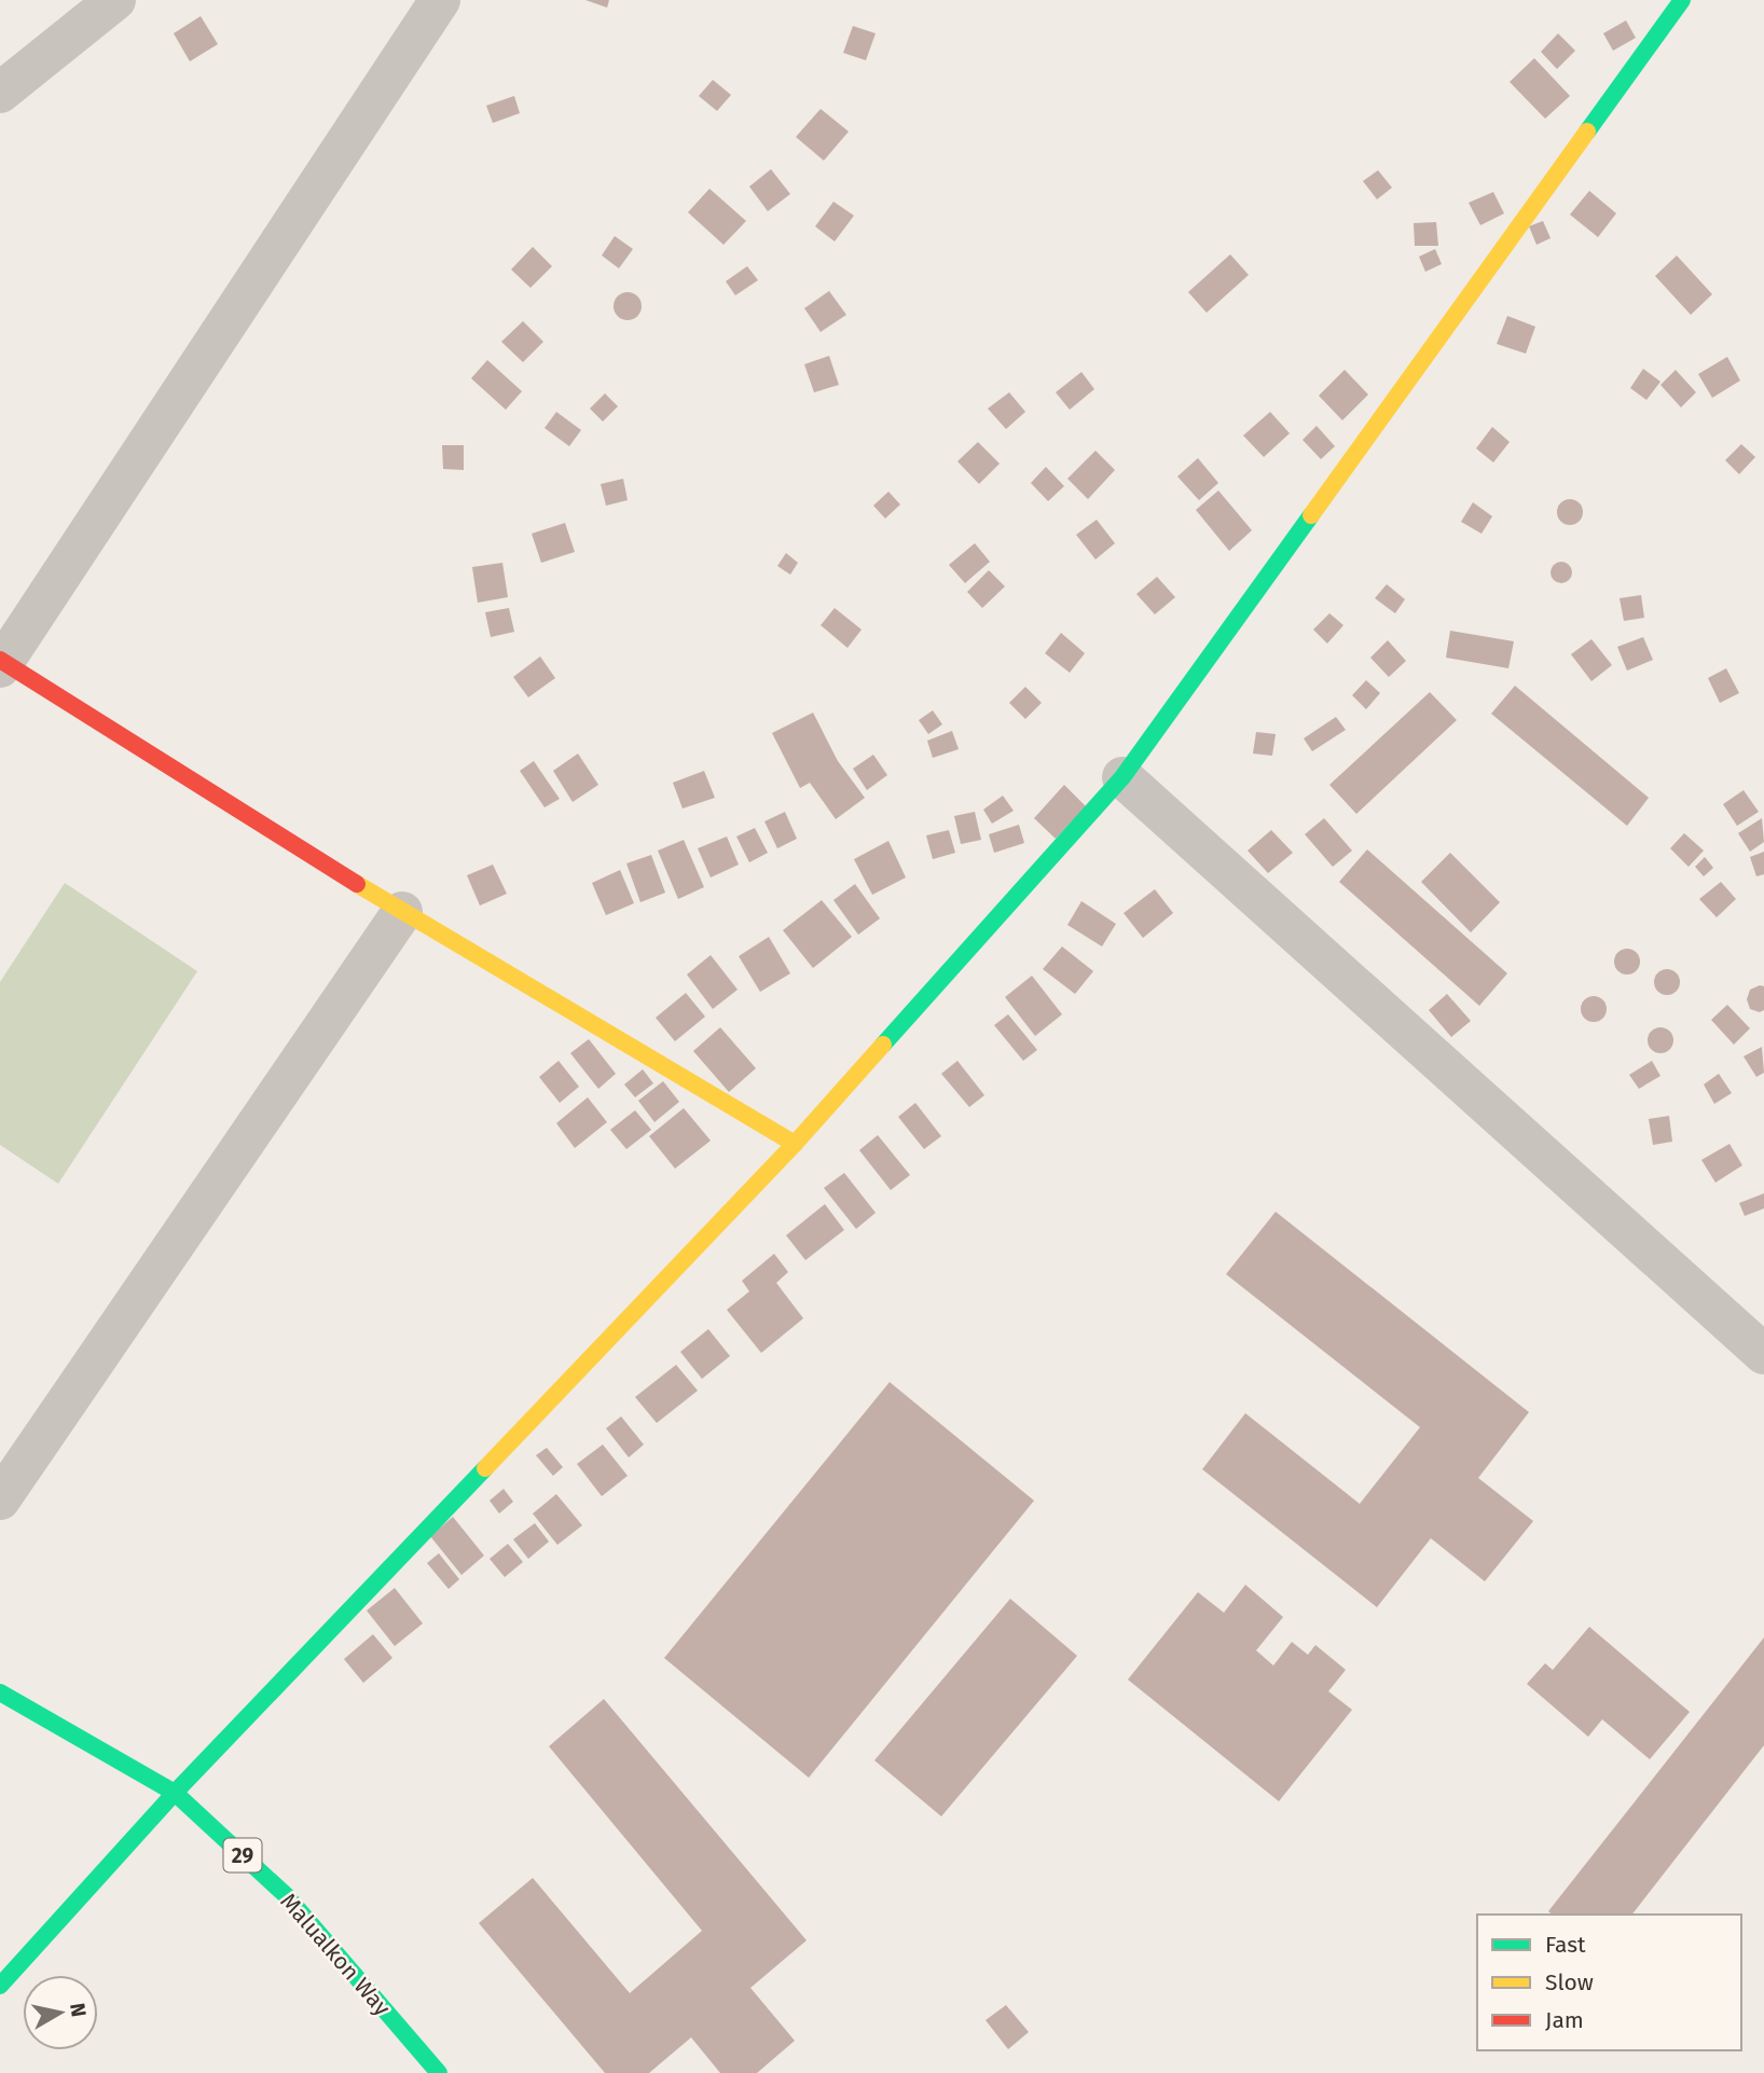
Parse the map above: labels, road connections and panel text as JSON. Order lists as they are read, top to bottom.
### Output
{
  "streets": {
    "street": ["29", "Malualkon Way"]
  },
  "legend": ["Fast", "Slow", "Jam"],
  "north": "right"
}
